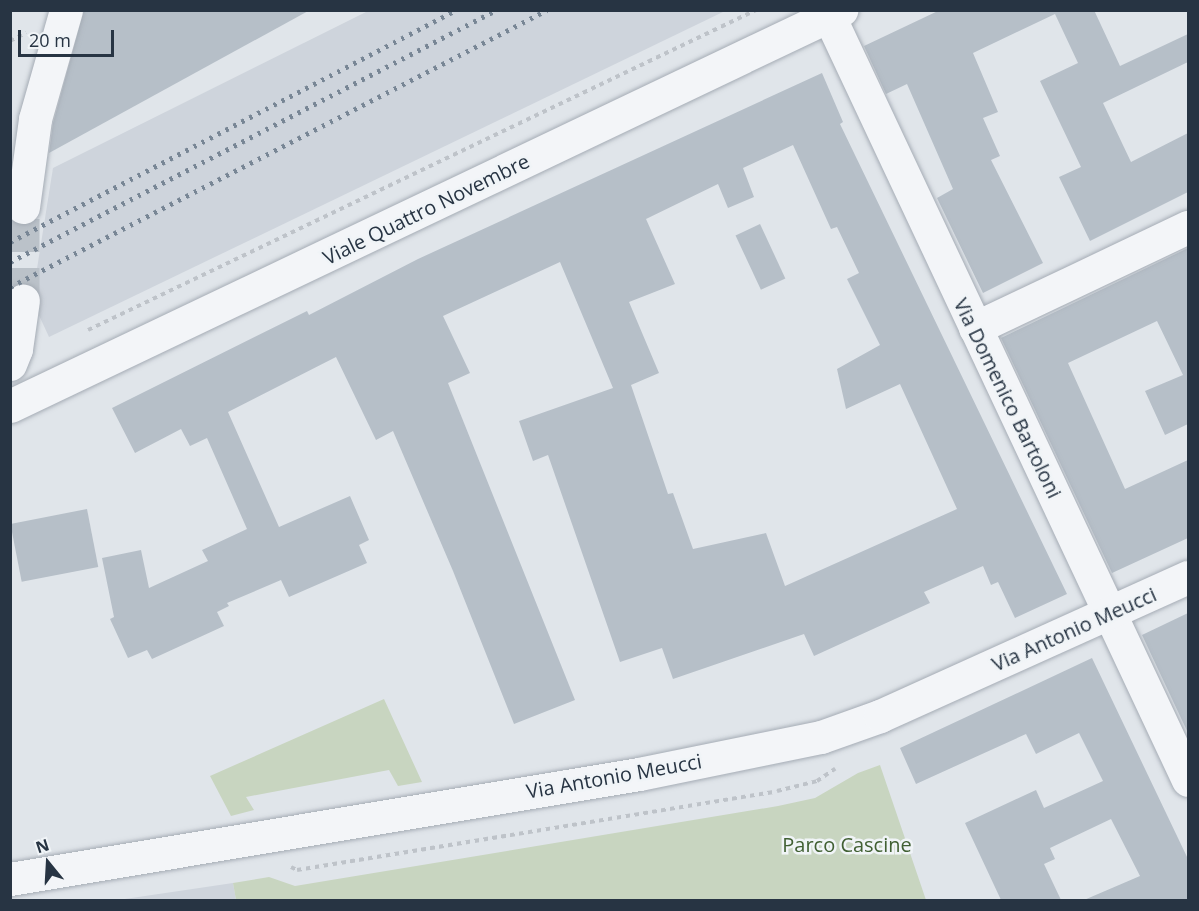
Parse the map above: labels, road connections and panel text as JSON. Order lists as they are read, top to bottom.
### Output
{
  "streets": {
    "street": ["Viale Quattro Novembre", "Via Domenico Bartoloni", "Via Antonio Meucci"]
  },
  "crossings": [
    ["Viale Quattro Novembre", "Via Domenico Bartoloni"],
    ["Via Domenico Bartoloni", "Via Antonio Meucci"]
  ],
  "parks": ["Parco Cascine"],
  "scale_bar": "20 m",
  "north": "top"
}
